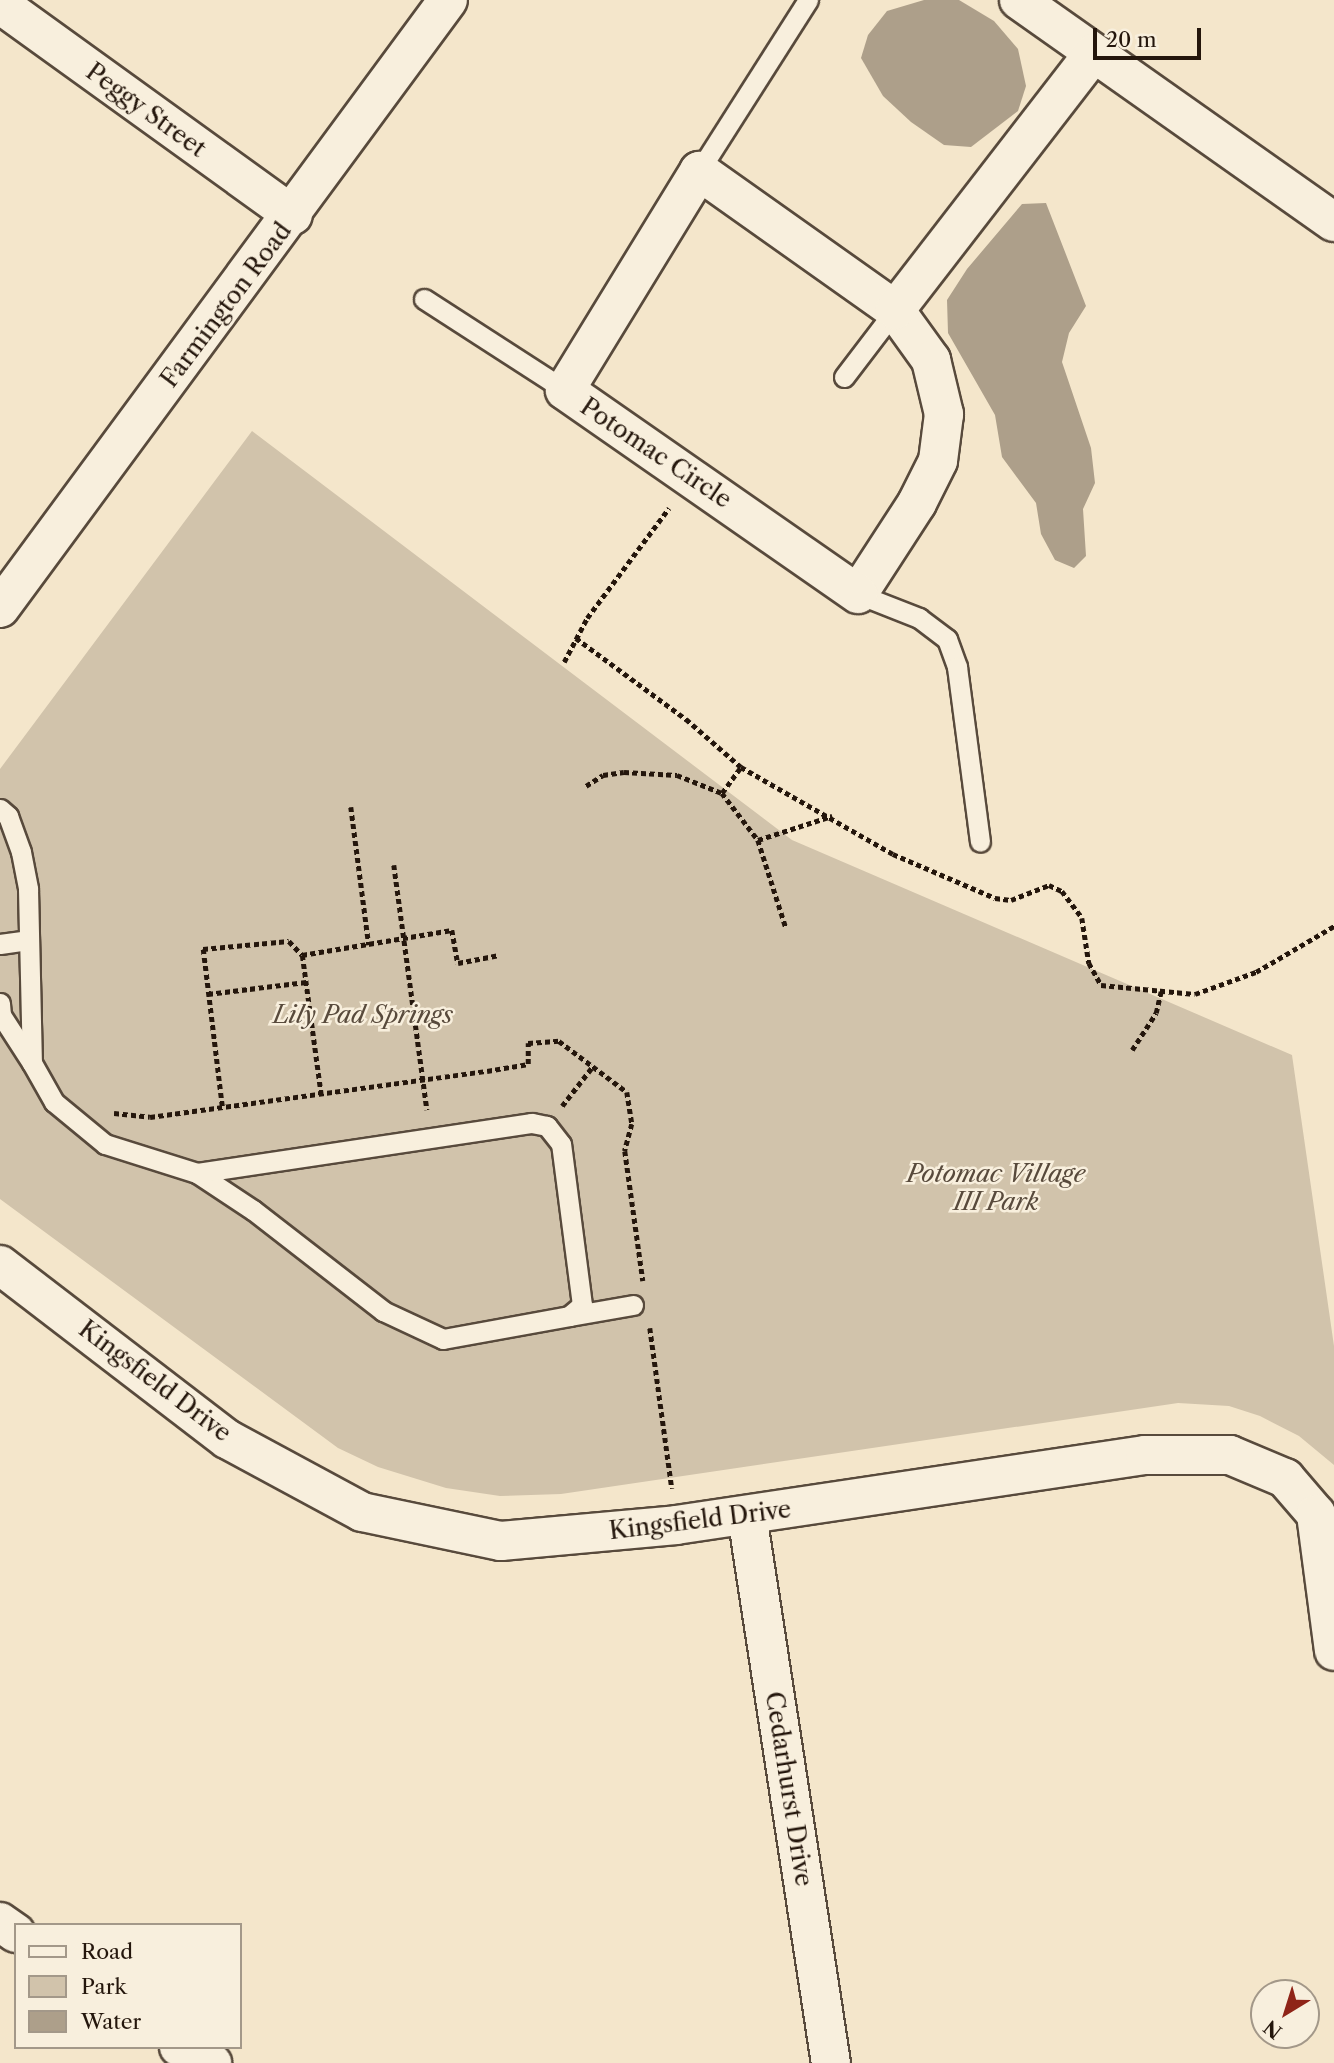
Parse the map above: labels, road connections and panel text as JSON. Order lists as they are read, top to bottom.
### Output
{
  "streets": {
    "street": [
      "Peggy Street",
      "Farmington Road",
      "Potomac Circle",
      "Kingsfield Drive",
      "Cedarhurst Drive"
    ]
  },
  "crossings": [
    ["Peggy Street", "Farmington Road"],
    ["Kingsfield Drive", "Cedarhurst Drive"]
  ],
  "parks": ["Lily Pad Springs", "Potomac Village III Park"],
  "legend": ["Road", "Park", "Water"],
  "scale_bar": "20 m",
  "north": "bottom left"
}
